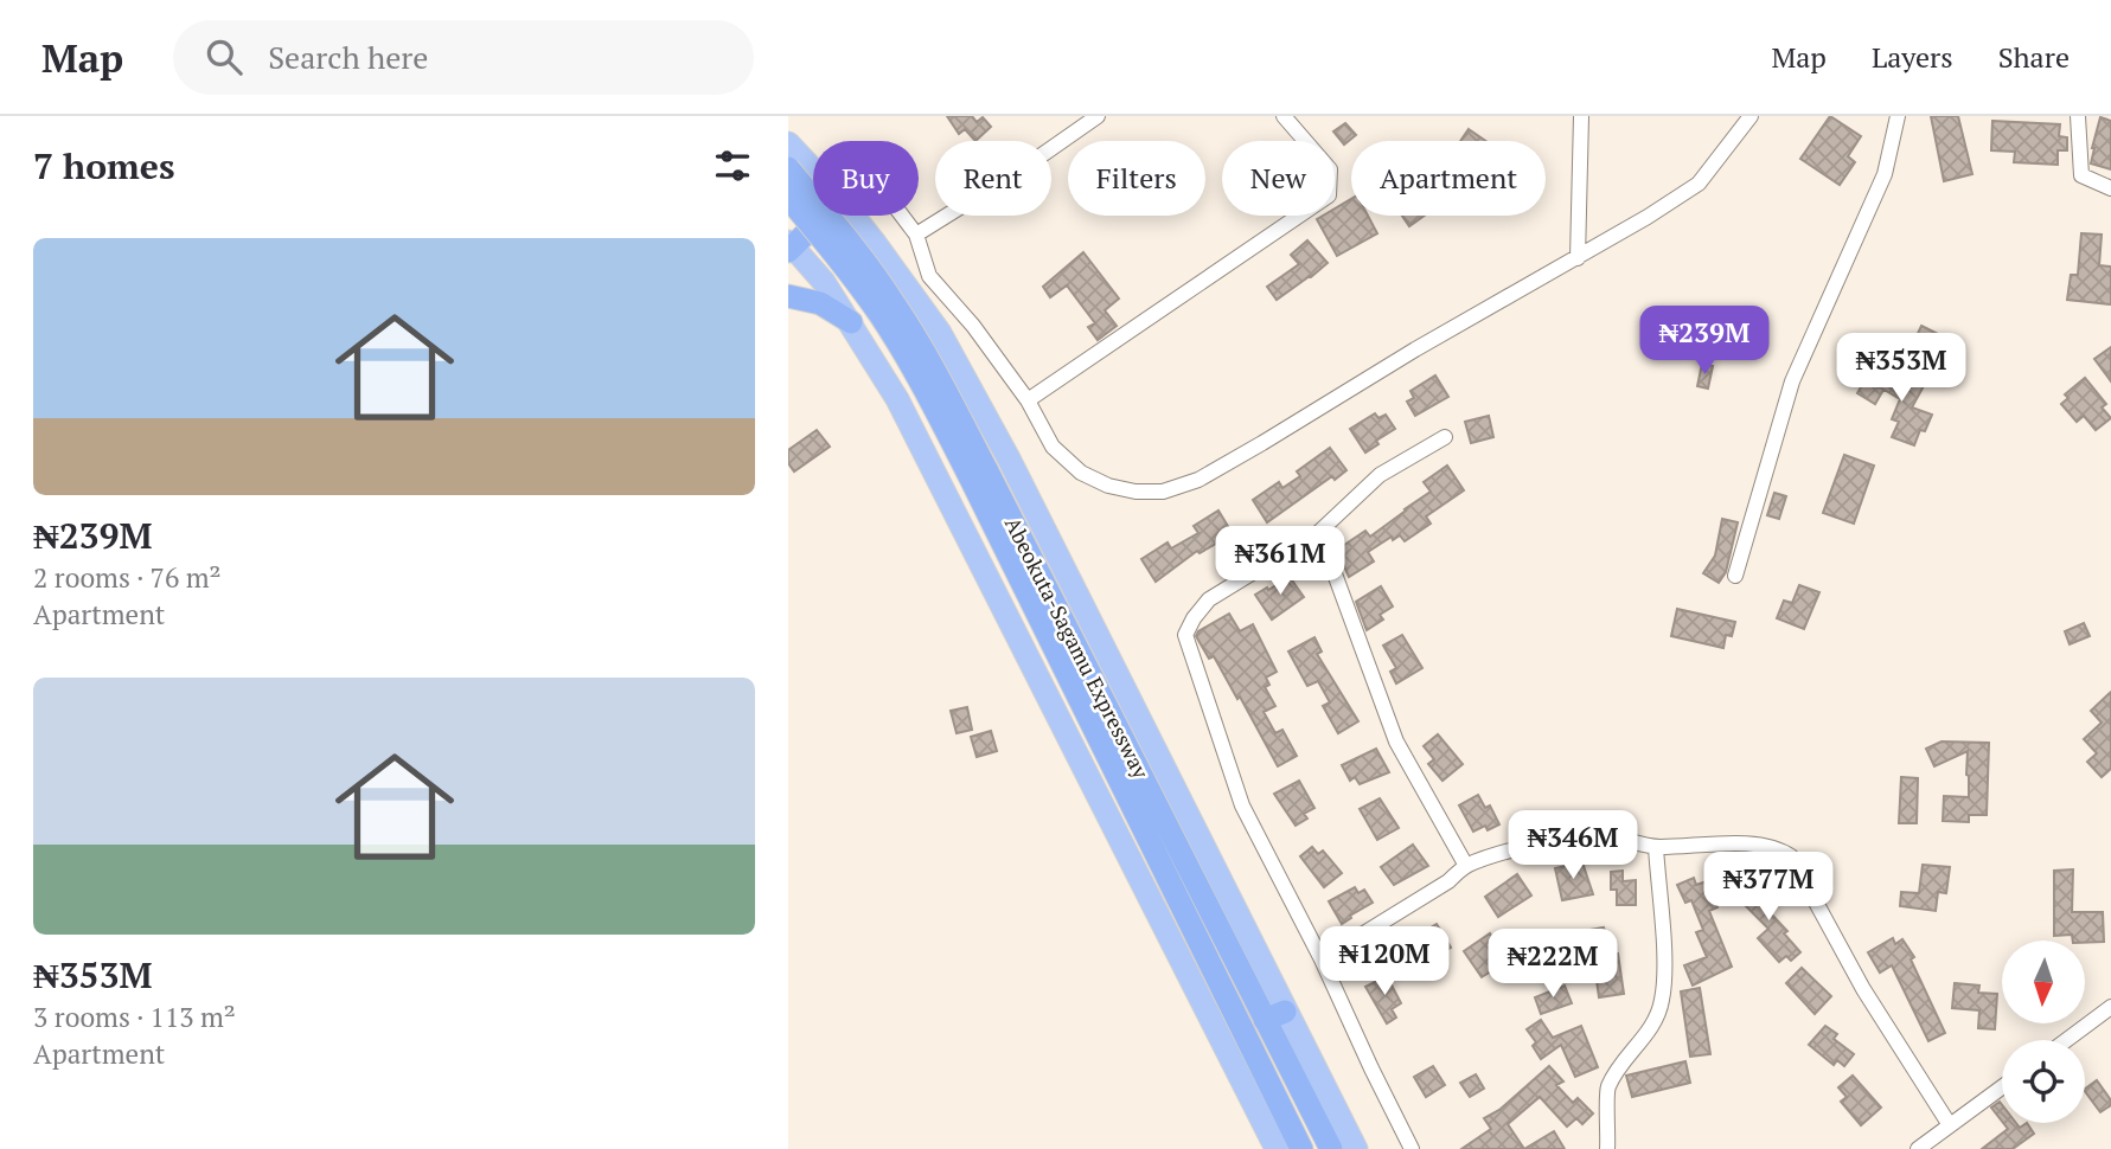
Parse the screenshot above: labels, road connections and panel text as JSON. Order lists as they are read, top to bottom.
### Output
{
  "streets": {
    "highway": ["Abeokuta-Sagamu Expressway"]
  },
  "north": "bottom",
  "page": {
    "header": "Map",
    "search": "Search here",
    "nav": ["Map", "Layers", "Share"],
    "heading": "7 homes",
    "chip": [
      "Buy",
      "Rent",
      "Filters",
      "New",
      "Apartment"
    ],
    "list": [
      {
        "name": "₦239M",
        "note": "2 rooms · 76 m² · Apartment"
      },
      {
        "name": "₦353M",
        "note": "3 rooms · 113 m² · Apartment"
      }
    ],
    "price": [
      "₦239M",
      "₦353M",
      "₦361M",
      "₦346M",
      "₦377M",
      "₦120M",
      "₦222M"
    ]
  }
}
